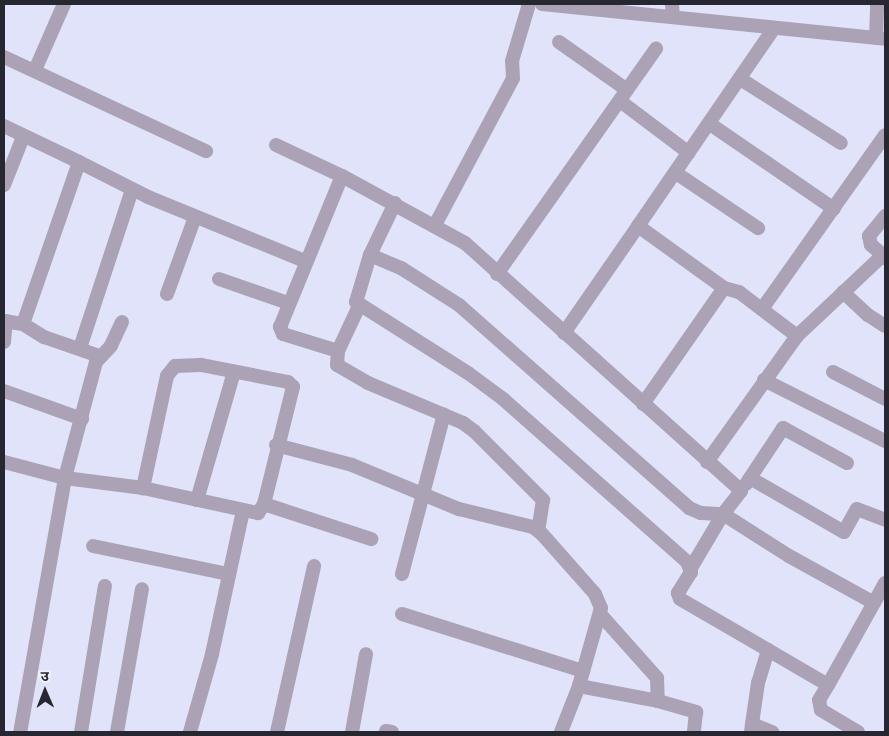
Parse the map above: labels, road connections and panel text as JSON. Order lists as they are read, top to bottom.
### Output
{
  "north": "top"
}
